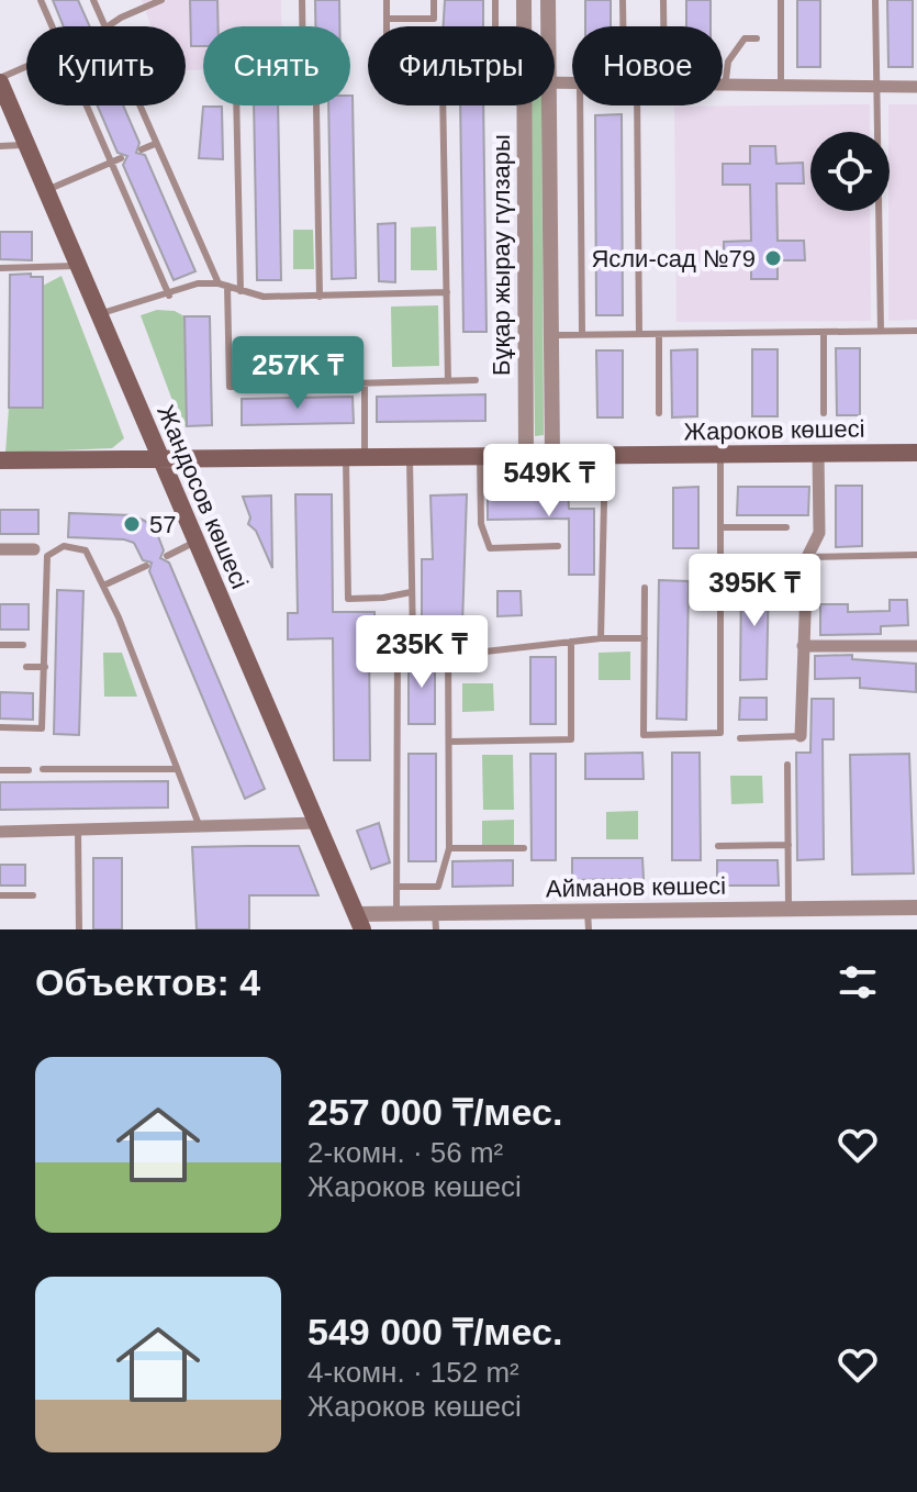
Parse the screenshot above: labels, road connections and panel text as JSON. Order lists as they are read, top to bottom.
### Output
{
  "streets": {
    "main road": ["Жароков көшесі", "Жандосов көшесі"],
    "street": ["Бұқар жырау гүлзары", "Айманов көшесі"]
  },
  "crossings": [
    ["Бұқар жырау гүлзары", "Жароков көшесі"],
    ["Жароков көшесі", "Жандосов көшесі"],
    ["Жандосов көшесі", "Айманов көшесі"]
  ],
  "places": ["Ясли-сад №79", "57"],
  "page": {
    "chip": [
      "Купить",
      "Снять",
      "Фильтры",
      "Новое"
    ],
    "price": [
      "257K ₸",
      "549K ₸",
      "395K ₸",
      "235K ₸"
    ],
    "heading": "Объектов: 4",
    "list": [
      {
        "name": "257 000 ₸/мес.",
        "note": "2-комн. · 56 m² · Жароков көшесі"
      },
      {
        "name": "549 000 ₸/мес.",
        "note": "4-комн. · 152 m² · Жароков көшесі"
      }
    ]
  }
}
